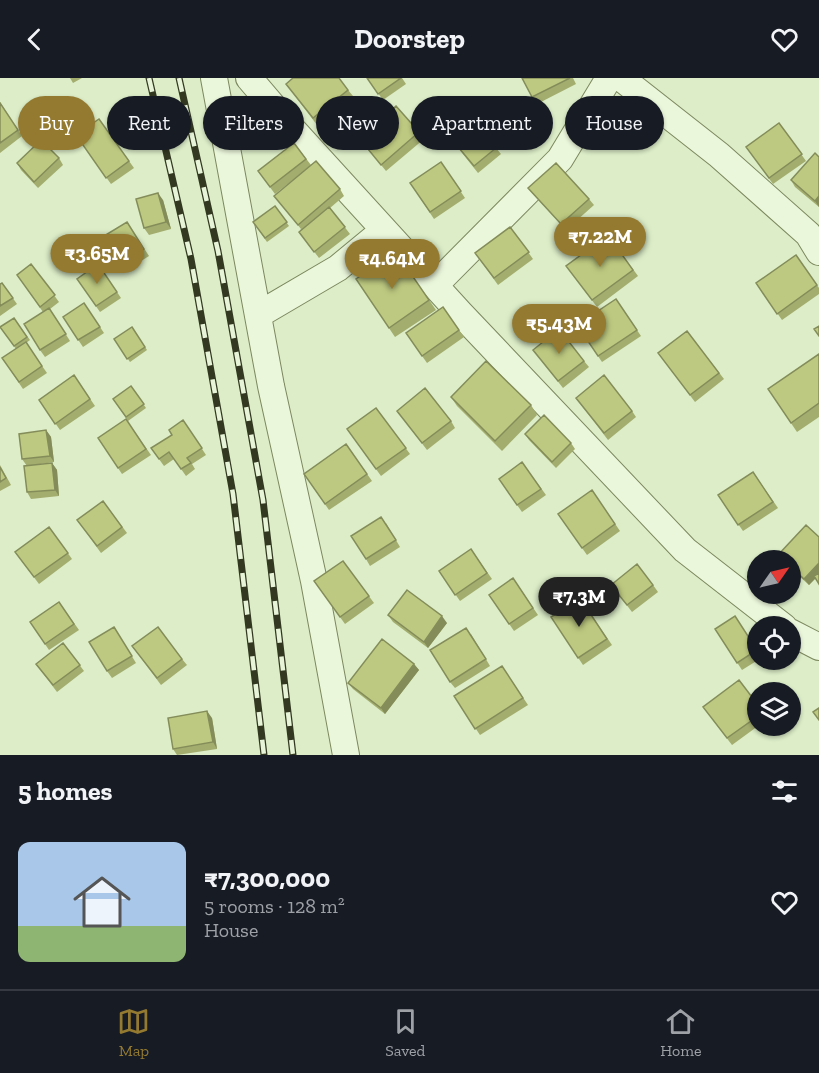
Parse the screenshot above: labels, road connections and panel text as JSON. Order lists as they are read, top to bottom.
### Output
{
  "north": "top right",
  "page": {
    "header": "Doorstep",
    "chip": [
      "Buy",
      "Rent",
      "Filters",
      "New",
      "Apartment",
      "House"
    ],
    "price": [
      "₹7.22M",
      "₹3.65M",
      "₹4.64M",
      "₹5.43M",
      "₹7.3M"
    ],
    "heading": "5 homes",
    "list": [
      {
        "name": "₹7,300,000",
        "note": "5 rooms · 128 m² · House"
      }
    ],
    "tabs": ["Map", "Saved", "Home"]
  }
}
